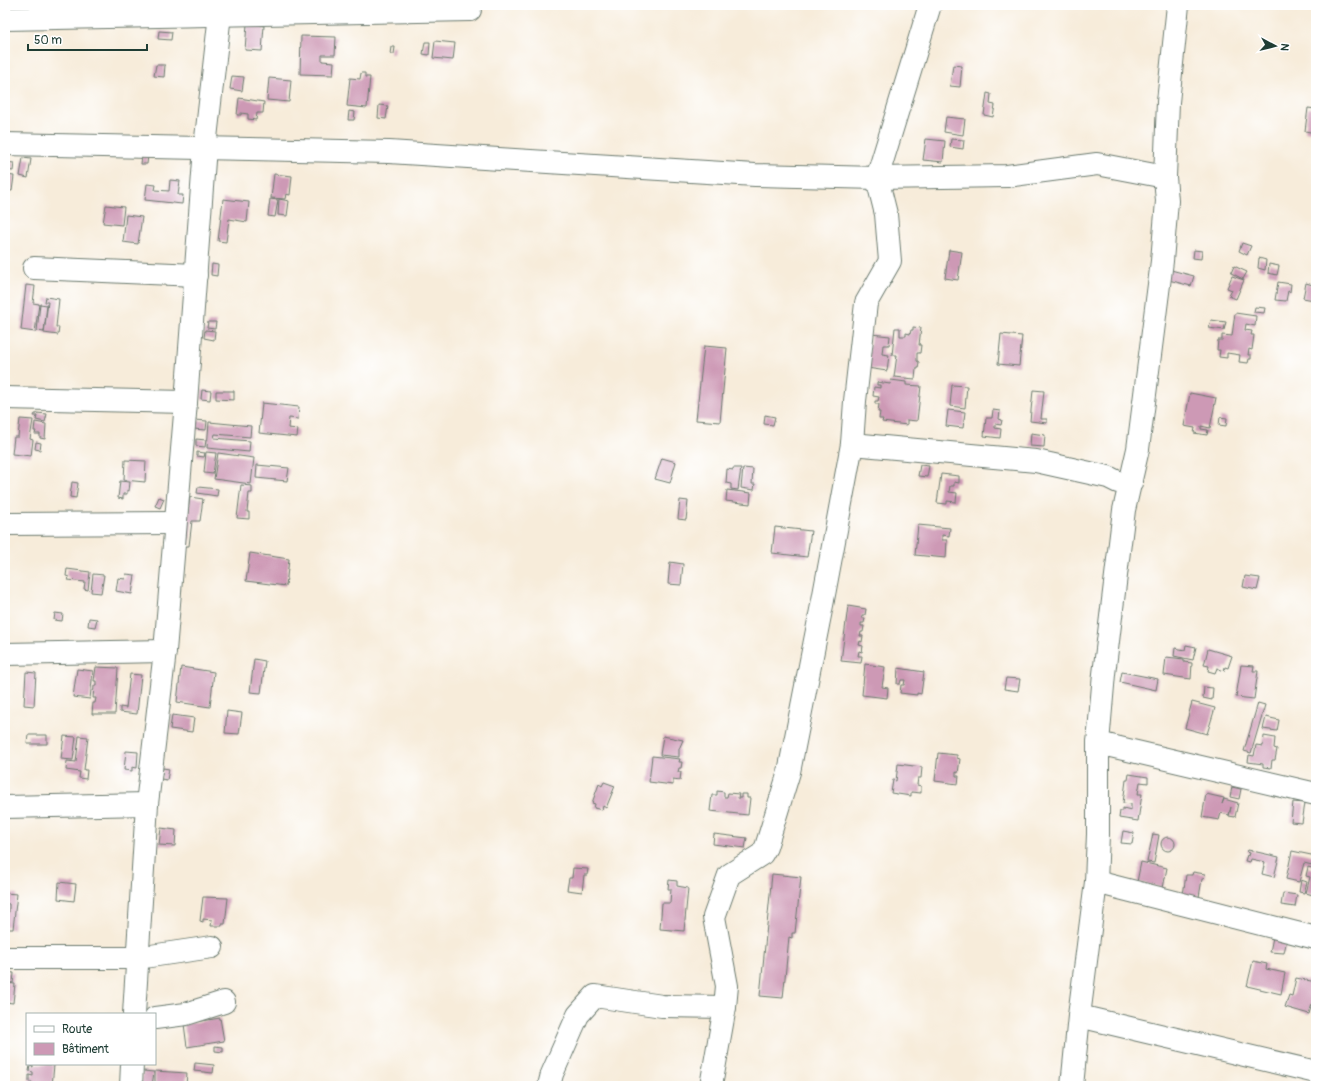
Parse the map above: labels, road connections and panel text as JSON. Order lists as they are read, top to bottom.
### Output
{
  "legend": ["Route", "Bâtiment"],
  "scale_bar": "50 m",
  "north": "right"
}
